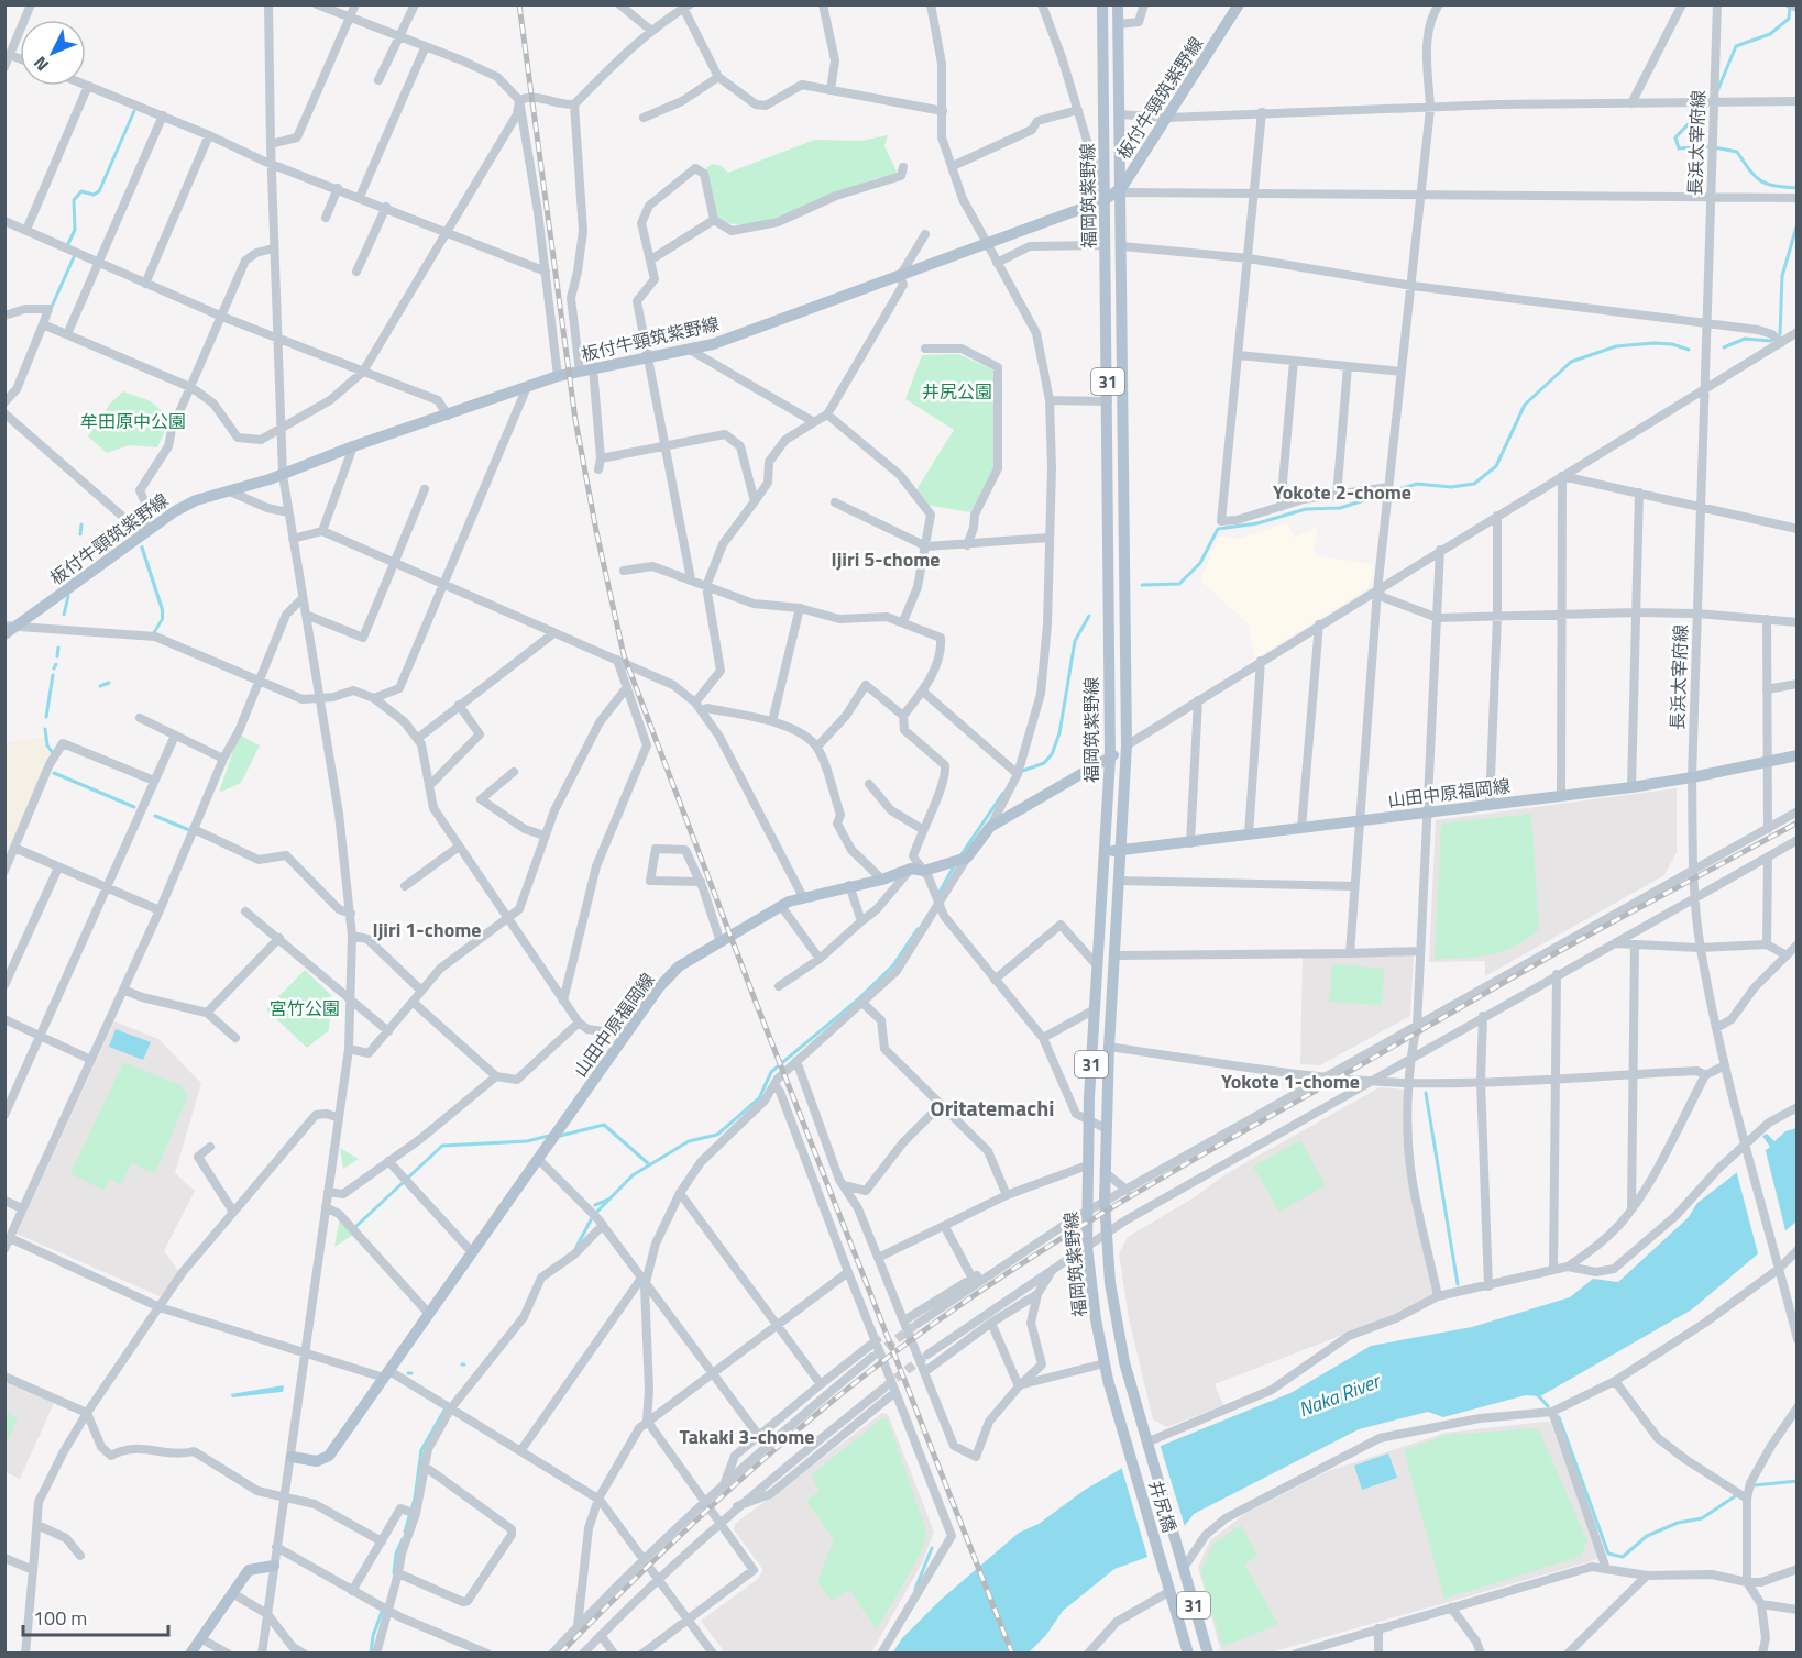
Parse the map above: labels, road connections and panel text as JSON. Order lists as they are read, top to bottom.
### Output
{
  "streets": {
    "main road": [
      "板付牛頸筑紫野線",
      "福岡筑紫野線",
      "31",
      "山田中原福岡線",
      "井尻橋"
    ],
    "street": ["長浜太宰府線"]
  },
  "crossings": [
    ["板付牛頸筑紫野線", "福岡筑紫野線"],
    ["長浜太宰府線", "山田中原福岡線"],
    ["福岡筑紫野線", "山田中原福岡線"],
    ["福岡筑紫野線", "井尻橋"],
    ["31", "井尻橋"]
  ],
  "districts": [
    "Yokote 2-chome",
    "Ijiri 5-chome",
    "Ijiri 1-chome",
    "Yokote 1-chome",
    "Oritatemachi",
    "Takaki 3-chome"
  ],
  "water": ["Naka River"],
  "parks": ["井尻公園", "牟田原中公園", "宮竹公園"],
  "scale_bar": "100 m",
  "north": "bottom left"
}
